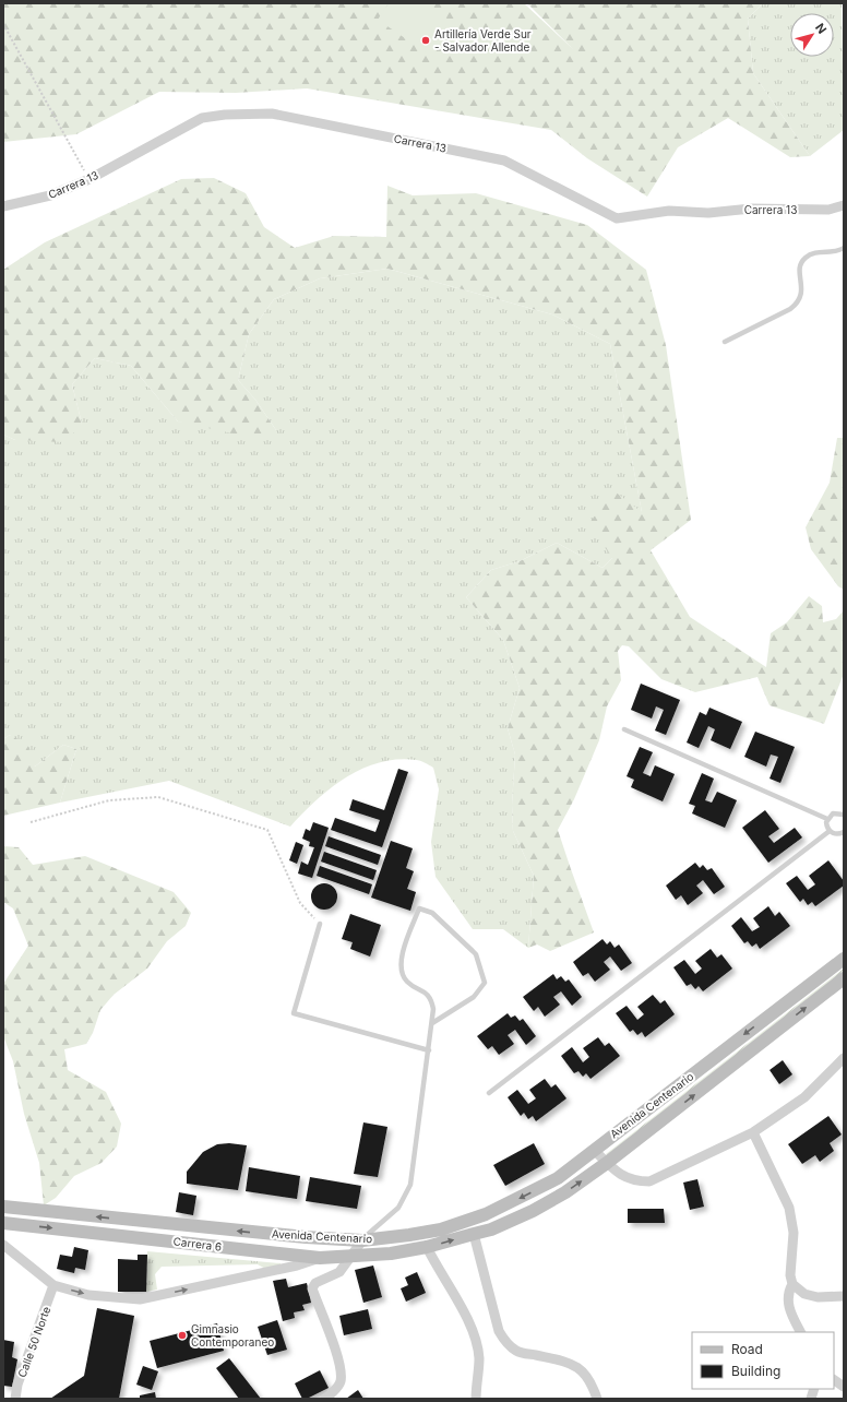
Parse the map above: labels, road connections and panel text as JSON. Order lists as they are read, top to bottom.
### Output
{
  "streets": {
    "main road": ["Avenida Centenario", "Carrera 6"],
    "street": ["Carrera 13", "Calle 50 Norte"]
  },
  "one_way": ["Avenida Centenario", "Carrera 6"],
  "places": ["Artillería Verde Sur - Salvador Allende", "Gimnasio Contemporaneo"],
  "legend": ["Road", "Building"],
  "north": "top right"
}
